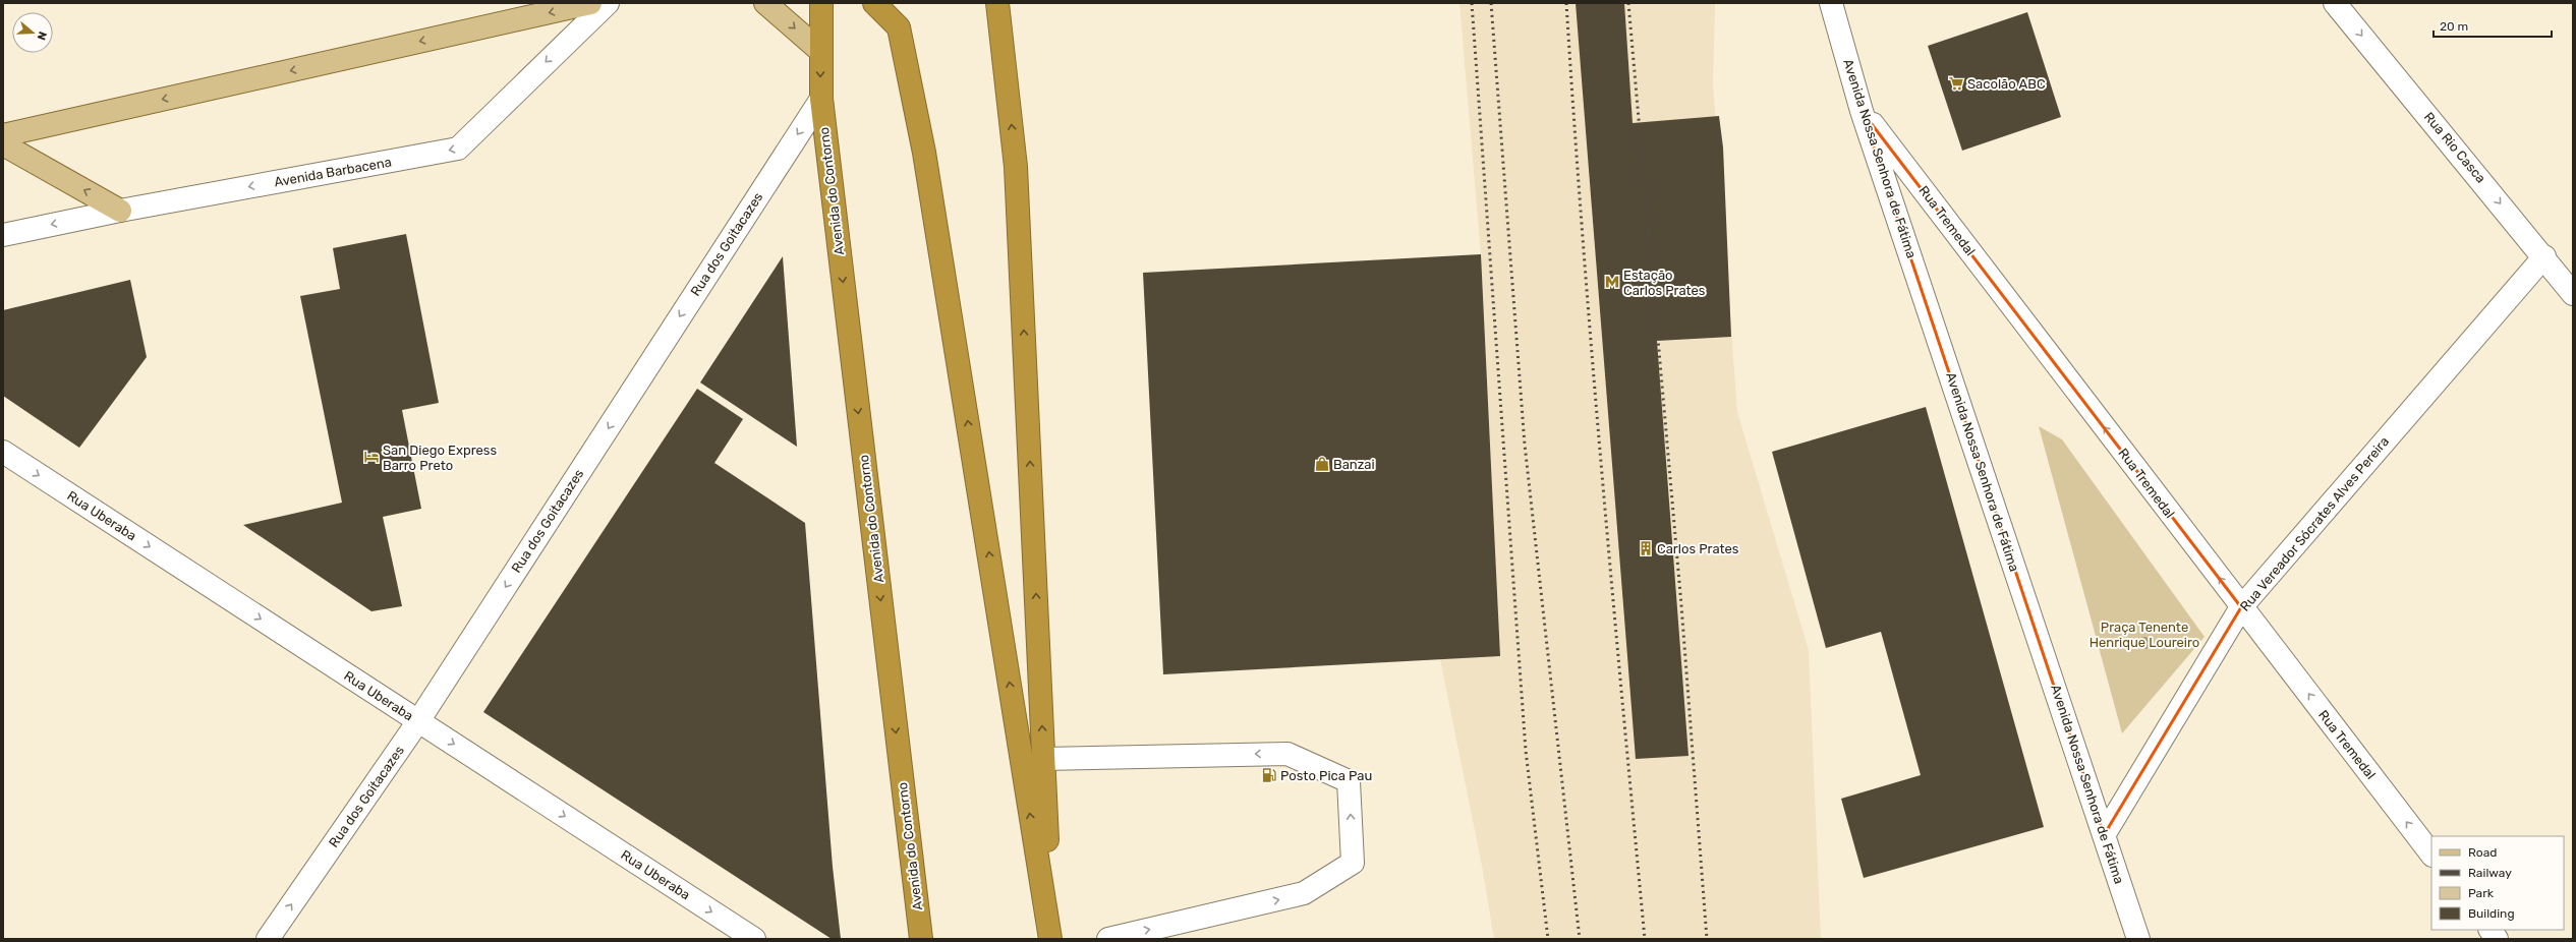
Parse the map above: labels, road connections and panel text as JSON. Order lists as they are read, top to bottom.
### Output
{
  "streets": {
    "highway": ["Avenida do Contorno"],
    "street": [
      "Rua Rio Casca",
      "Avenida Nossa Senhora de Fátima",
      "Avenida Barbacena",
      "Rua Tremedal",
      "Rua dos Goitacazes",
      "Rua Uberaba",
      "Rua Vereador Sócrates Alves Pereira"
    ]
  },
  "crossings": [
    ["Rua Rio Casca", "Rua Vereador Sócrates Alves Pereira"],
    ["Avenida Nossa Senhora de Fátima", "Rua Tremedal"],
    ["Avenida Nossa Senhora de Fátima", "Rua Vereador Sócrates Alves Pereira"],
    ["Avenida do Contorno", "Rua dos Goitacazes"],
    ["Rua Tremedal", "Rua Vereador Sócrates Alves Pereira"],
    ["Rua dos Goitacazes", "Rua Uberaba"]
  ],
  "one_way": [
    "Rua Rio Casca",
    "Avenida Barbacena",
    "Rua Tremedal",
    "Rua Uberaba"
  ],
  "parks": ["Praça Tenente Henrique Loureiro"],
  "places": {
    "supermarket": ["Sacolão ABC"],
    "metro station": ["Estação Carlos Prates"],
    "hotel": ["San Diego Express Barro Preto"],
    "shop": ["Banzai"],
    "building": ["Carlos Prates"],
    "fuel station": ["Posto Pica Pau"]
  },
  "legend": [
    "Road",
    "Railway",
    "Park",
    "Building"
  ],
  "scale_bar": "20 m",
  "north": "right"
}
